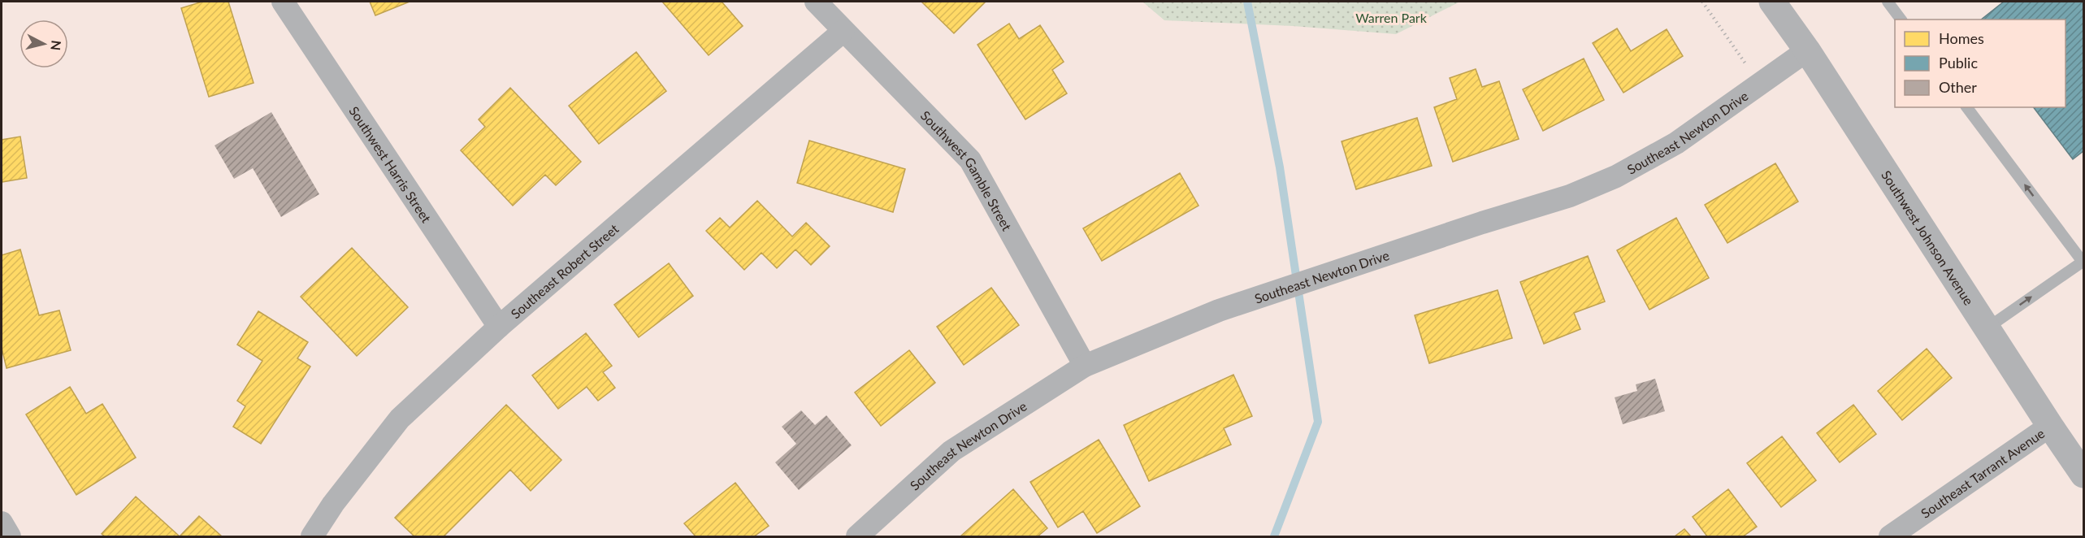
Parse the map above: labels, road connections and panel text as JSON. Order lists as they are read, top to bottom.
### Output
{
  "streets": {
    "street": [
      "Southeast Newton Drive",
      "Southwest Harris Street",
      "Southwest Gamble Street",
      "Southwest Johnson Avenue",
      "Southeast Robert Street",
      "Southeast Tarrant Avenue"
    ]
  },
  "crossings": [
    ["Southeast Newton Drive", "Southwest Gamble Street"],
    ["Southeast Newton Drive", "Southwest Johnson Avenue"],
    ["Southwest Harris Street", "Southeast Robert Street"],
    ["Southwest Gamble Street", "Southeast Robert Street"],
    ["Southwest Johnson Avenue", "Southeast Tarrant Avenue"]
  ],
  "parks": ["Warren Park"],
  "legend": ["Homes", "Public", "Other"],
  "north": "right"
}
